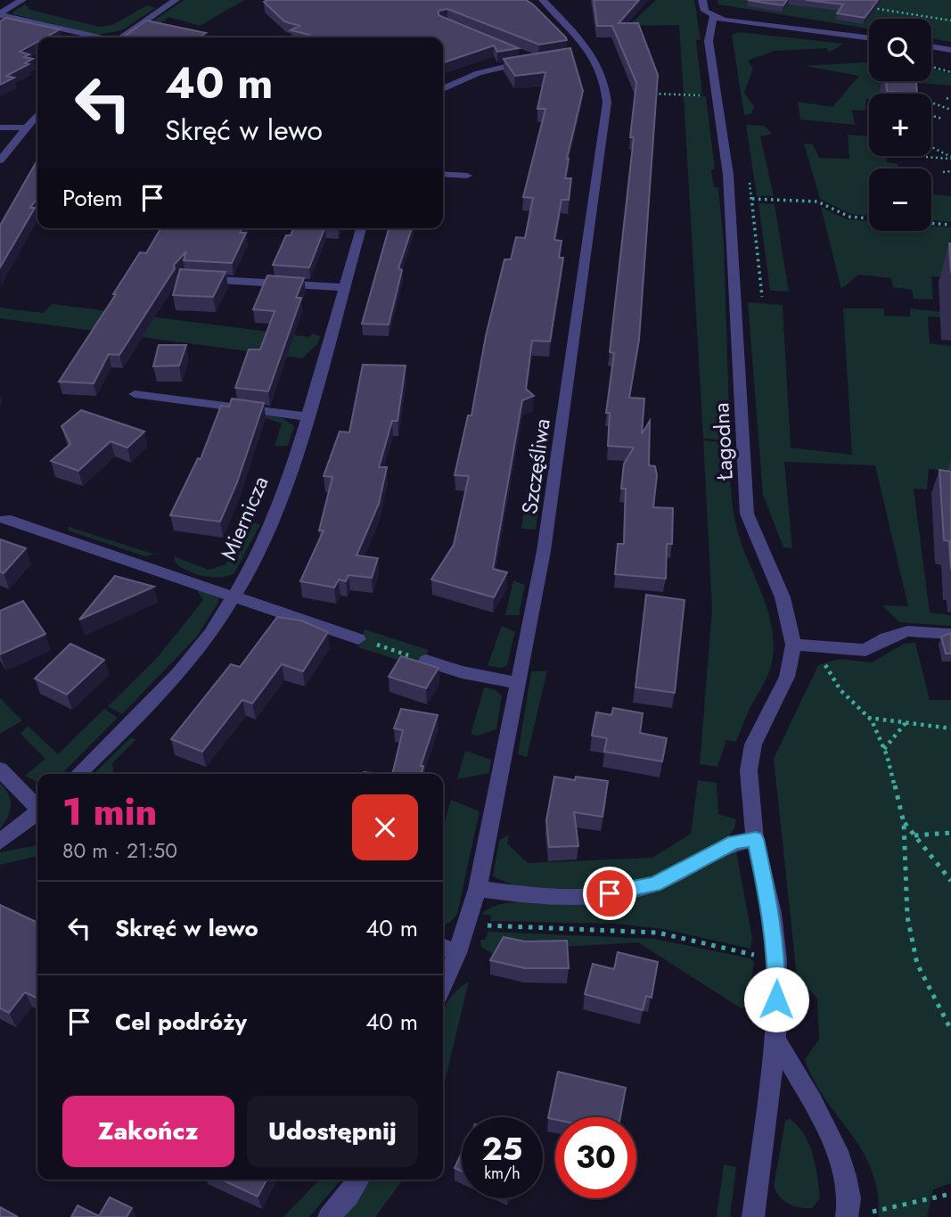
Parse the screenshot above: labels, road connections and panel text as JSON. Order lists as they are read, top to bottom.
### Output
{
  "streets": {
    "street": ["Łagodna", "Szczęśliwa", "Miernicza"]
  },
  "page": {
    "map_buttons": ["+", "−"],
    "turn": ["40 m", "Skręć w lewo"],
    "then": "Potem",
    "heading": ["1 min", "80 m · 21:50"],
    "list": [
      {
        "name": "Skręć w lewo",
        "value": "40 m"
      },
      {
        "name": "Cel podróży",
        "value": "40 m"
      }
    ],
    "buttons": ["Zakończ", "Udostępnij"],
    "speed": "25 km/h",
    "limit": "30"
  }
}
